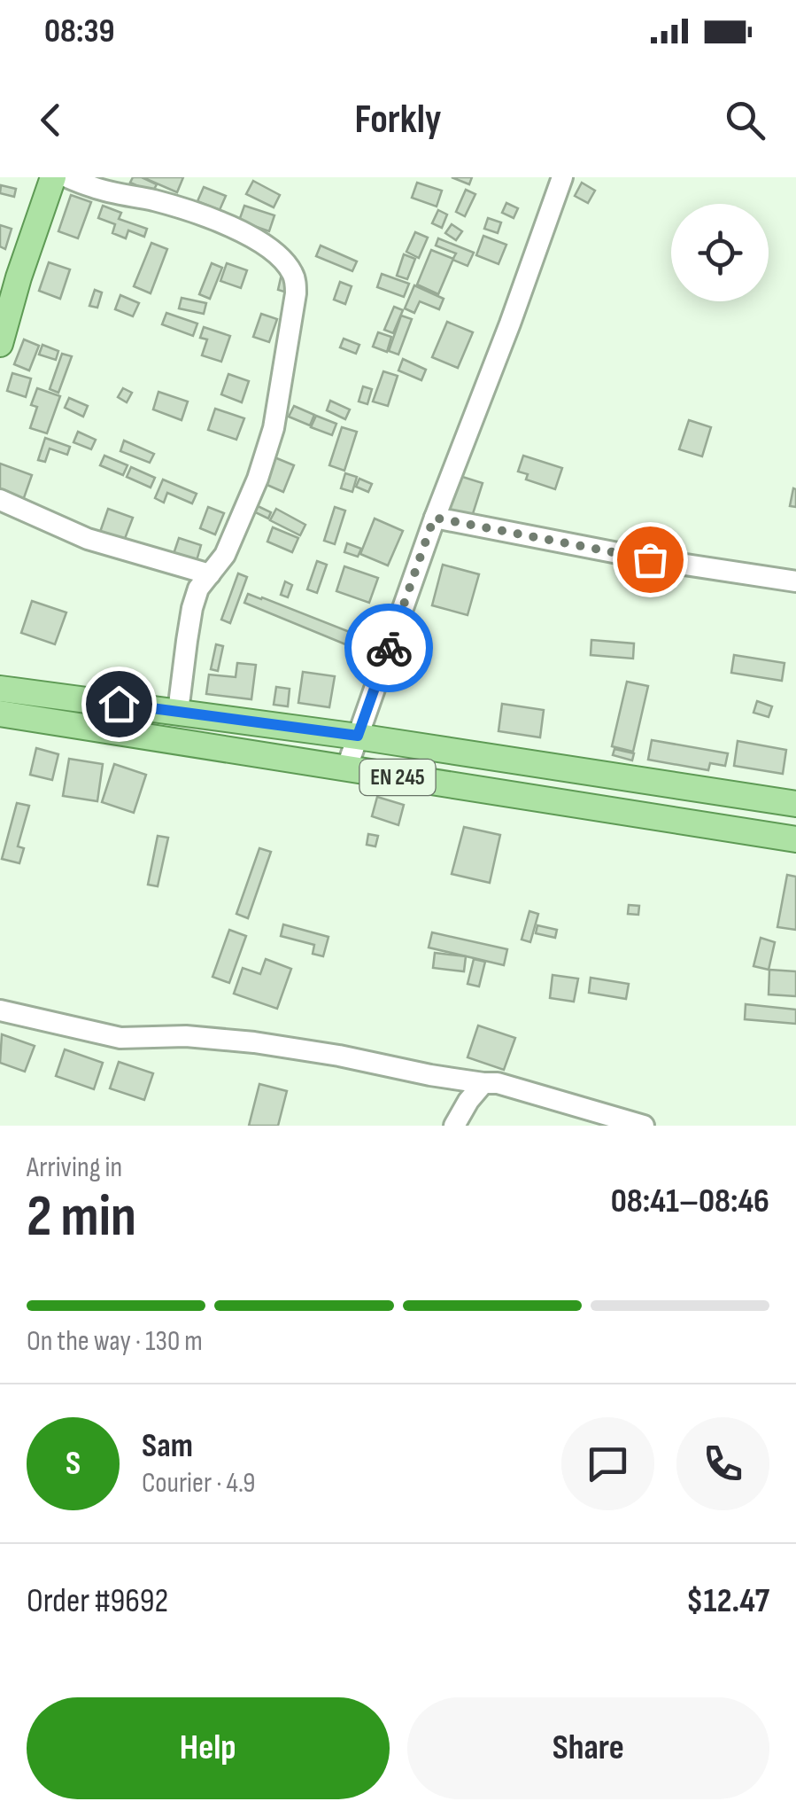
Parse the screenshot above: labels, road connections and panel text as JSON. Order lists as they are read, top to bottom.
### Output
{
  "streets": {
    "main road": ["EN 245"]
  },
  "page": {
    "status": "08:39",
    "header": "Forkly",
    "heading": ["2 min", "Arriving in", "08:41–08:46"],
    "panel": [
      "Sam",
      "Courier · 4.9",
      "Order #9692",
      "$12.47"
    ],
    "bar": "On the way · 130 m",
    "round": "S",
    "buttons": ["Help", "Share"]
  }
}
